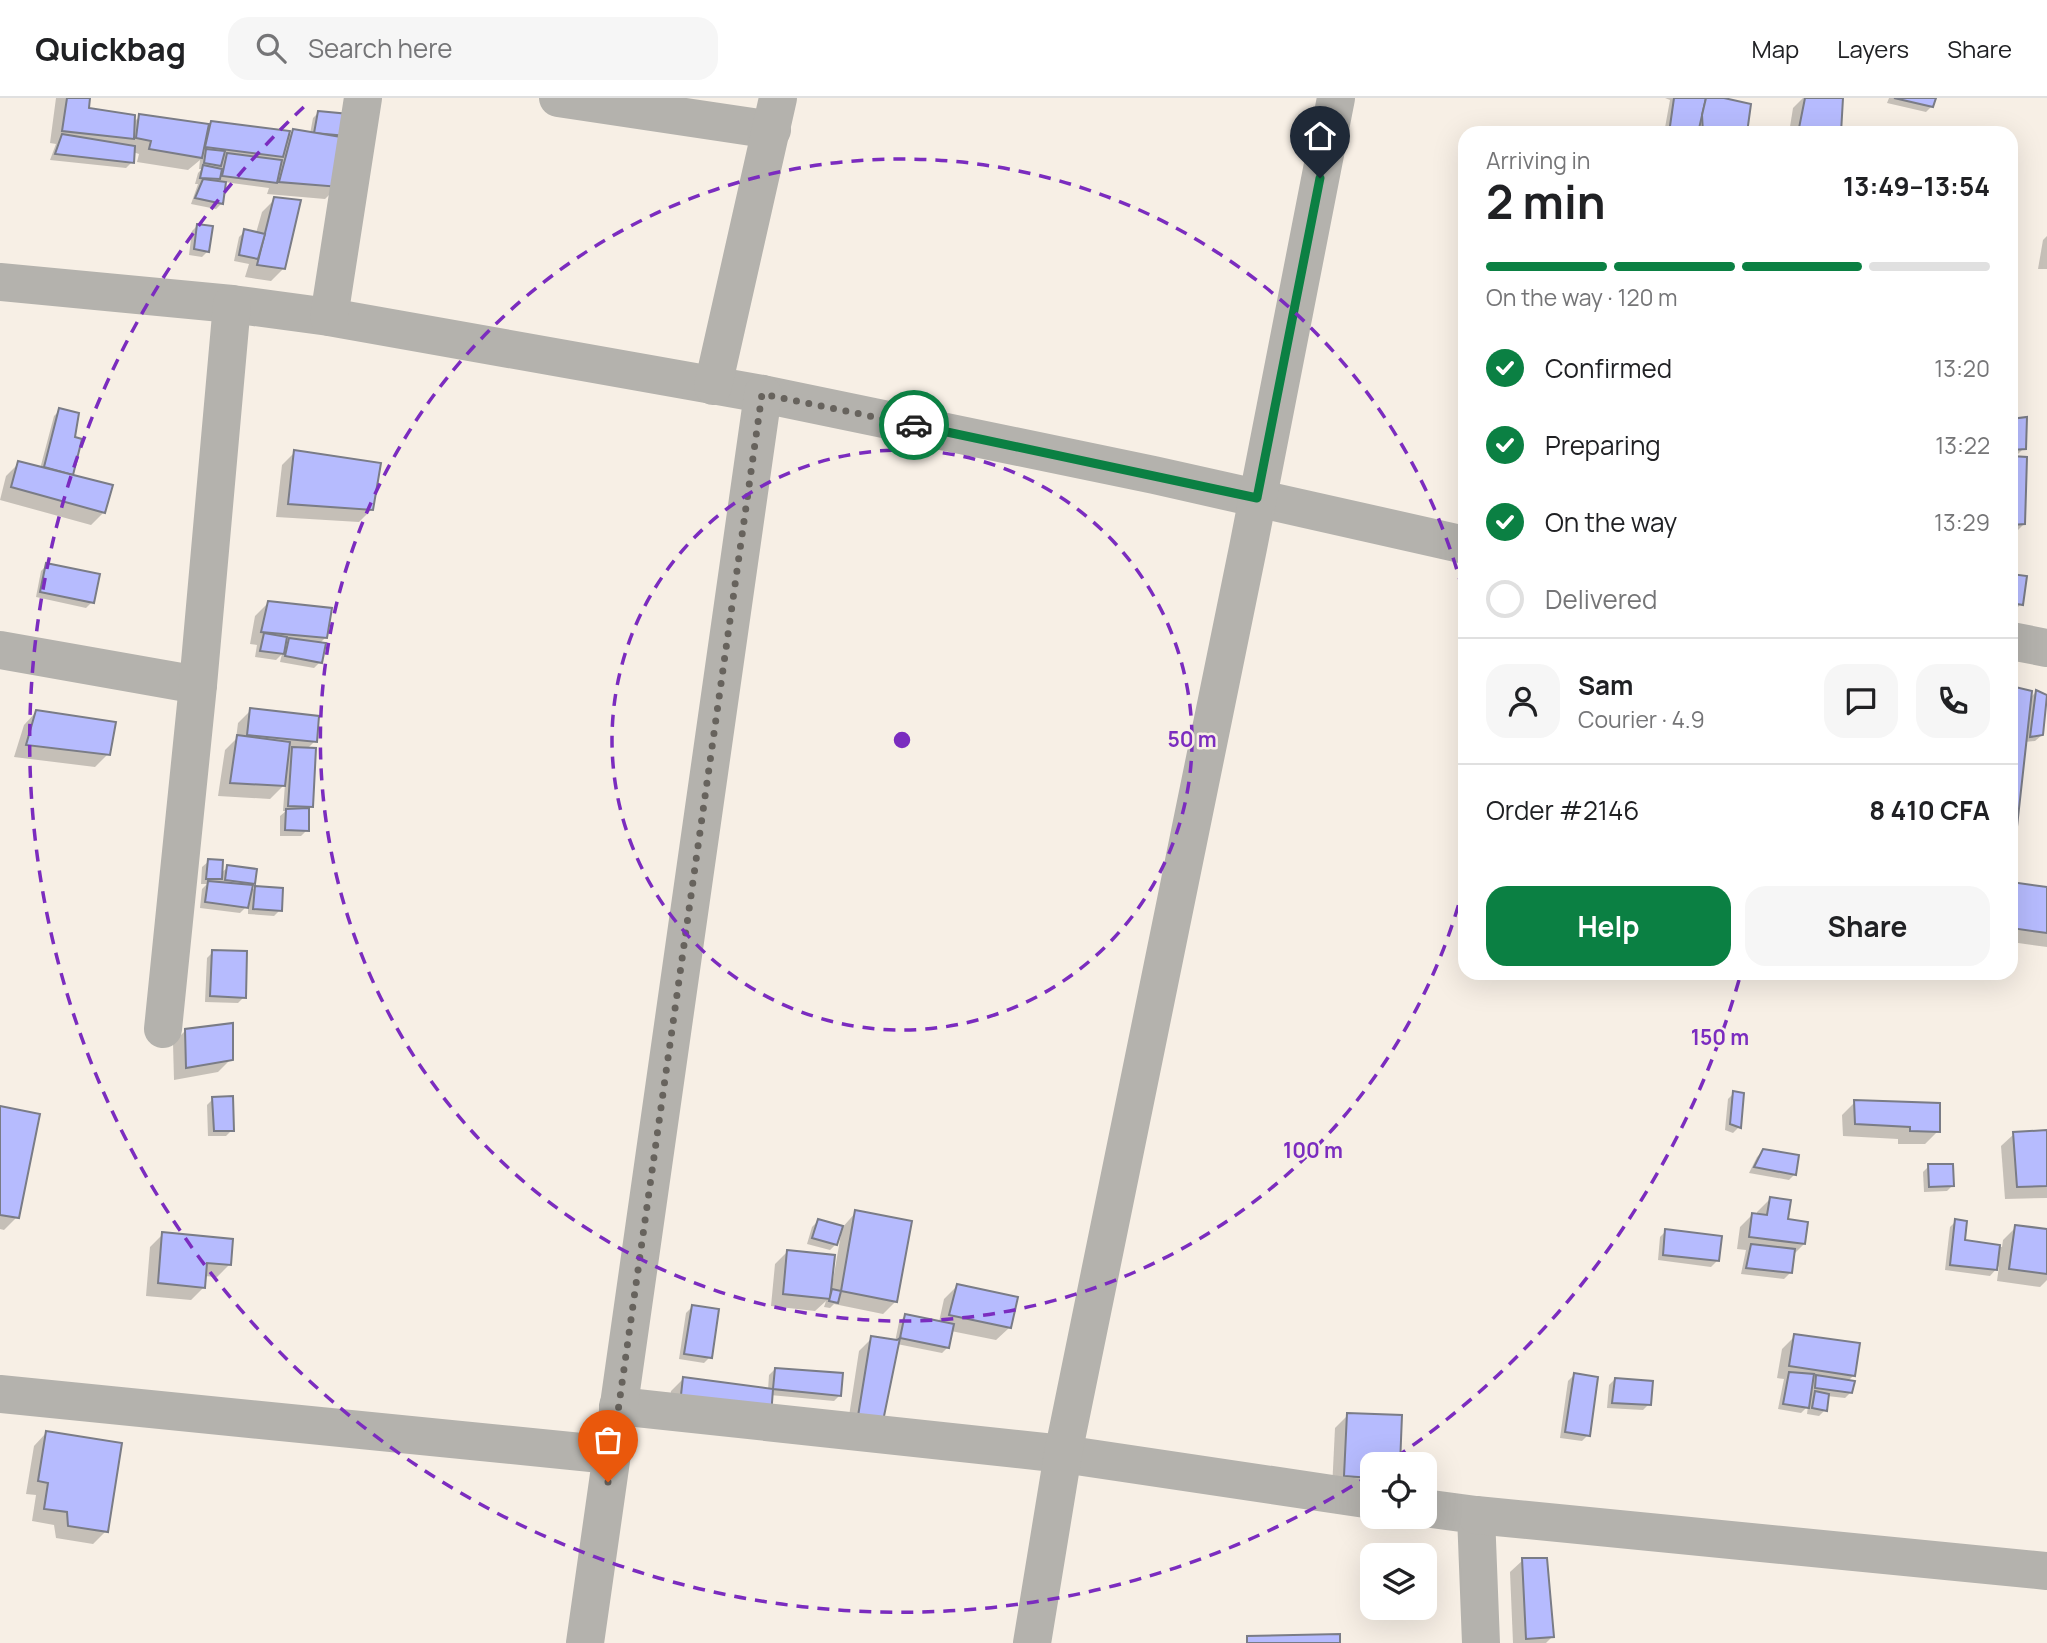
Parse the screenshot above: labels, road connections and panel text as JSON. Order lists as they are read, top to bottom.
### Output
{
  "page": {
    "header": "Quickbag",
    "search": "Search here",
    "nav": ["Map", "Layers", "Share"],
    "heading": ["2 min", "Arriving in", "13:49–13:54"],
    "panel": [
      "Sam",
      "Courier · 4.9",
      "Order #2146",
      "8 410 CFA"
    ],
    "bar": "On the way · 120 m",
    "list": [
      ["Confirmed", "13:20"],
      ["Preparing", "13:22"],
      ["On the way", "13:29"],
      "Delivered"
    ],
    "buttons": ["Help", "Share"]
  },
  "rings": ["50 m", "150 m", "100 m"]
}
